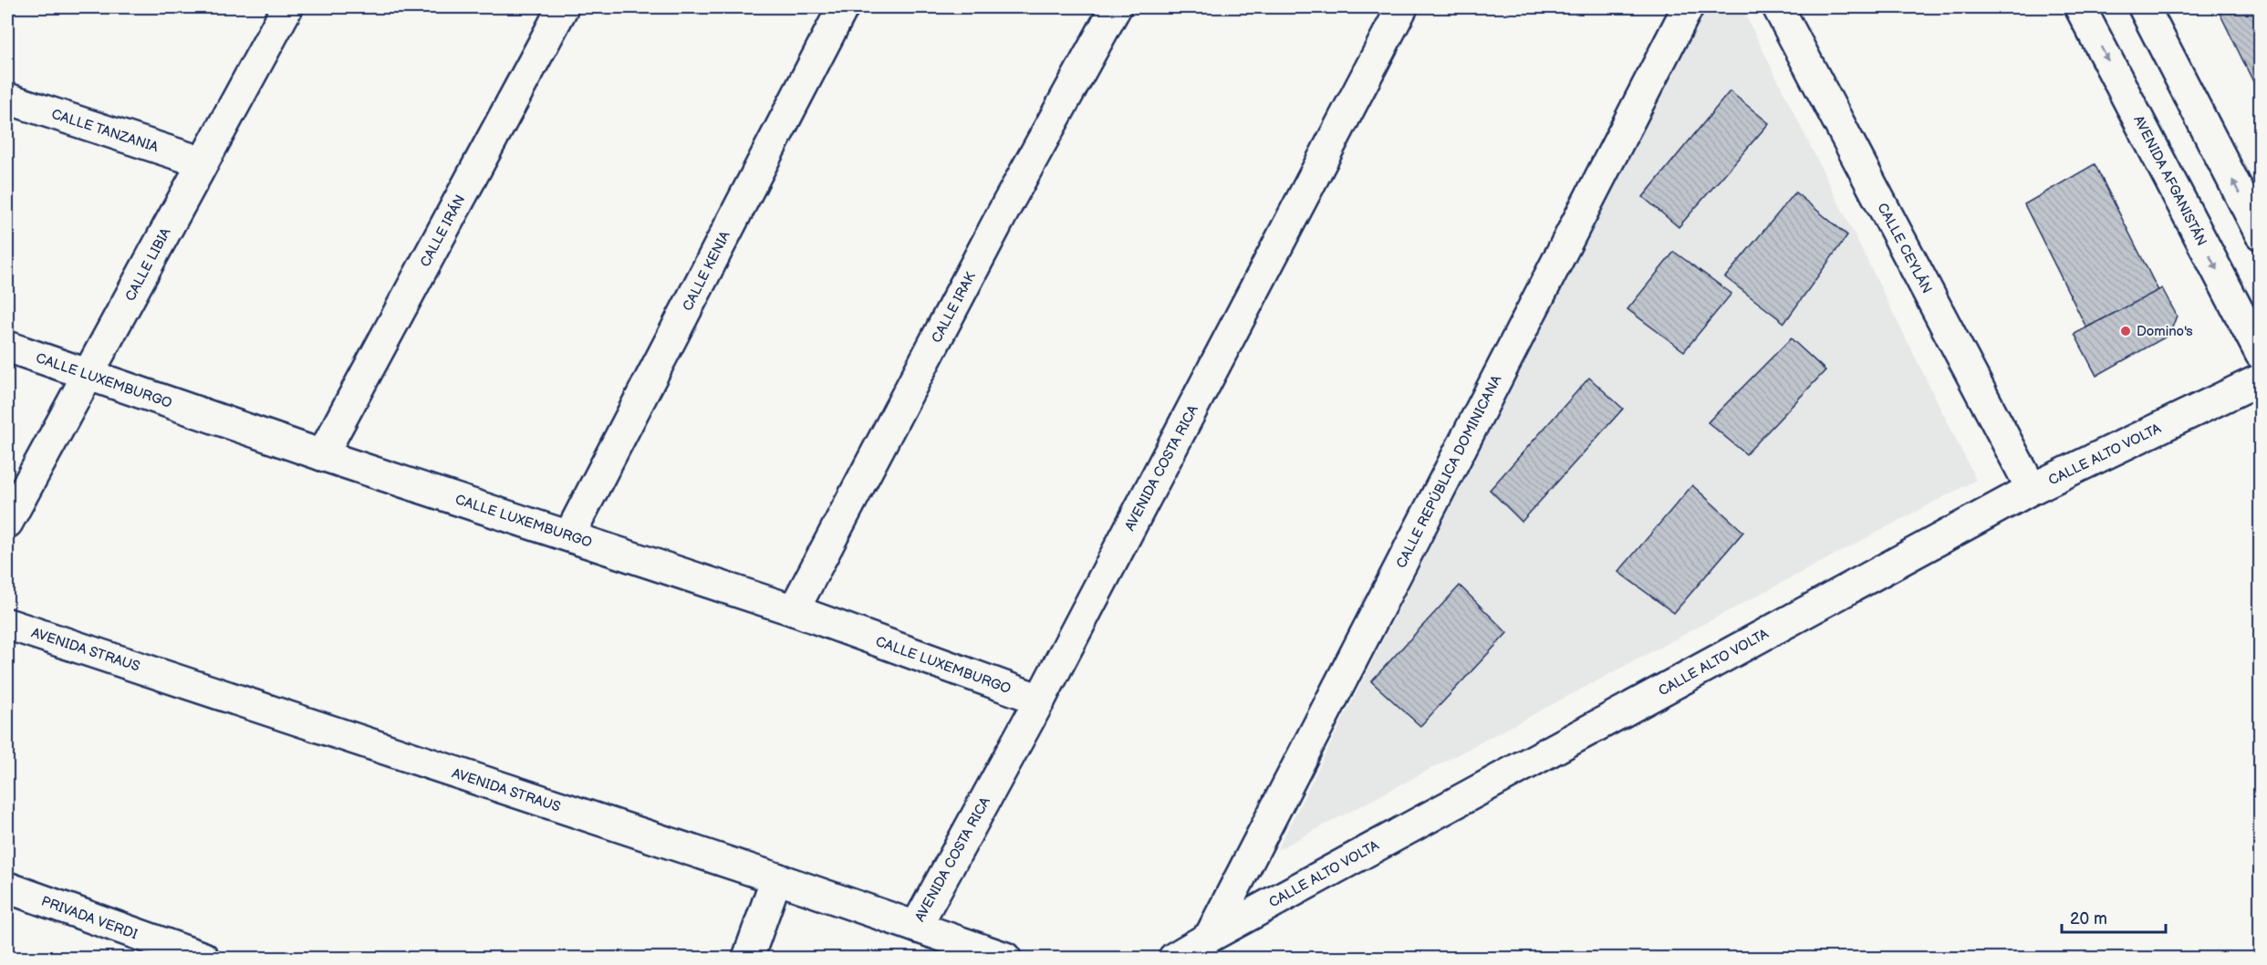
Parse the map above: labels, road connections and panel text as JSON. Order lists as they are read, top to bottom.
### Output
{
  "streets": {
    "street": [
      "CALLE TANZANIA",
      "AVENIDA AFGANISTÁN",
      "CALLE IRÁN",
      "CALLE CEYLÁN",
      "CALLE LIBIA",
      "CALLE KENIA",
      "CALLE IRAK",
      "CALLE LUXEMBURGO",
      "CALLE ALTO VOLTA",
      "AVENIDA COSTA RICA",
      "CALLE REPÚBLICA DOMINICANA",
      "AVENIDA STRAUS",
      "PRIVADA VERDI"
    ]
  },
  "crossings": [
    ["CALLE TANZANIA", "CALLE LIBIA"],
    ["CALLE IRÁN", "CALLE LUXEMBURGO"],
    ["CALLE CEYLÁN", "CALLE ALTO VOLTA"],
    ["CALLE LIBIA", "CALLE LUXEMBURGO"],
    ["CALLE KENIA", "CALLE LUXEMBURGO"],
    ["CALLE IRAK", "CALLE LUXEMBURGO"],
    ["CALLE LUXEMBURGO", "AVENIDA COSTA RICA"],
    ["CALLE ALTO VOLTA", "CALLE REPÚBLICA DOMINICANA"],
    ["AVENIDA COSTA RICA", "AVENIDA STRAUS"]
  ],
  "places": ["Domino's"],
  "scale_bar": "20 m"
}
